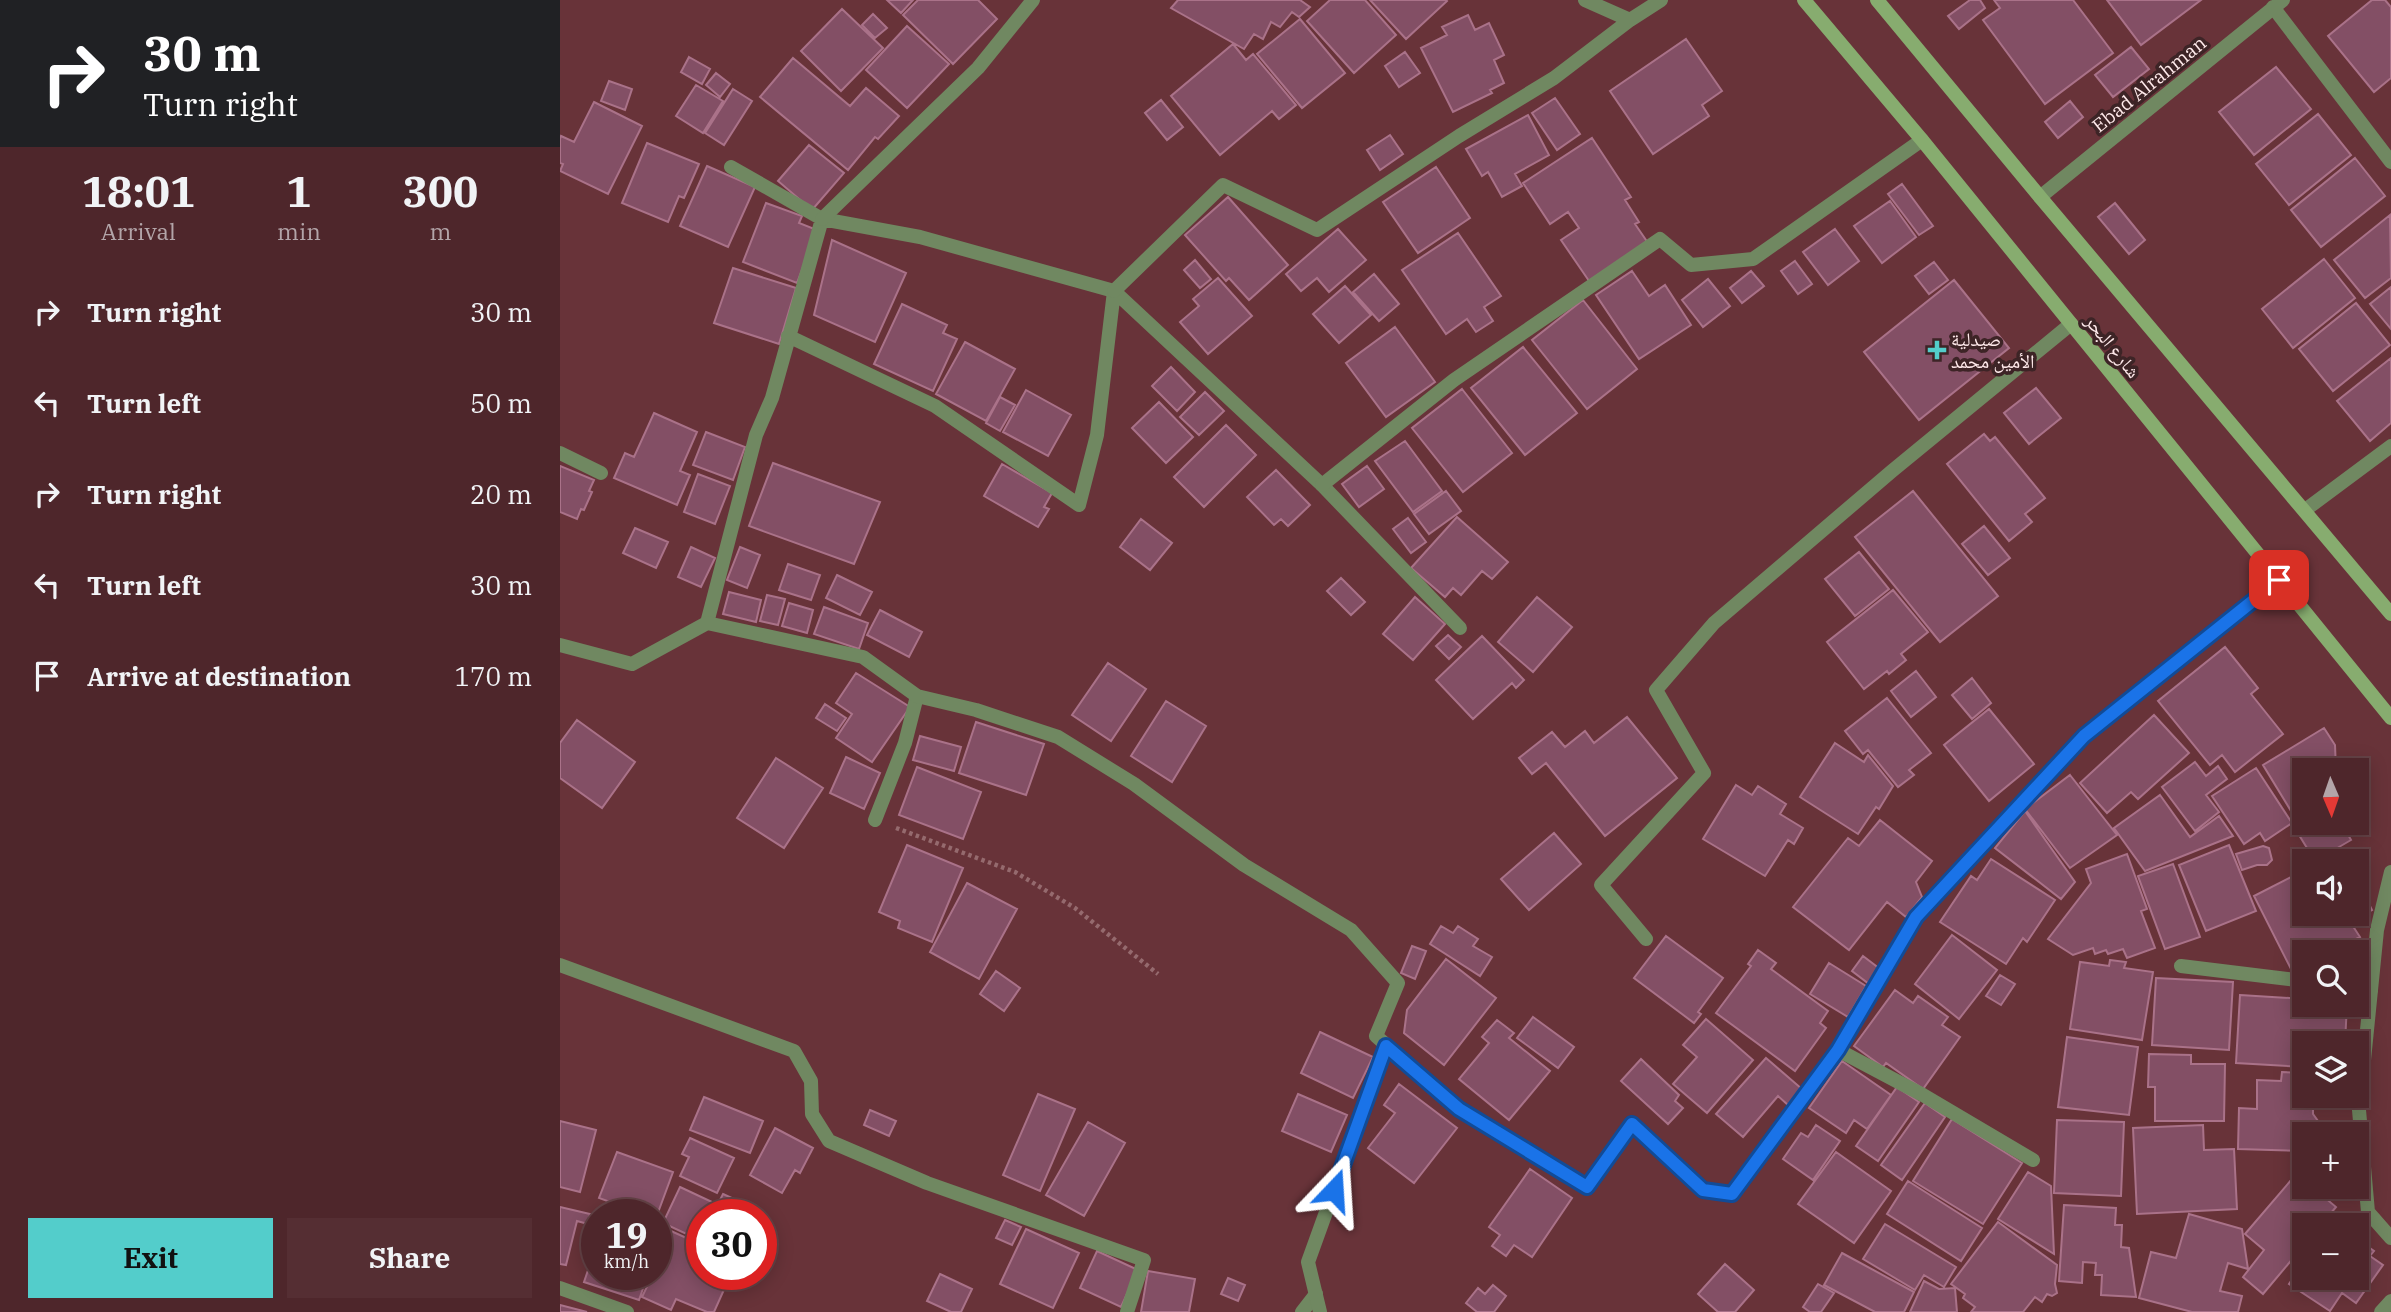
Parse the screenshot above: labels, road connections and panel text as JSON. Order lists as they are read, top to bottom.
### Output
{
  "streets": {
    "main road": ["شارع البحر"],
    "street": ["Ebad Alrahman"]
  },
  "crossings": [
    ["Ebad Alrahman", "شارع البحر"]
  ],
  "places": {
    "health": ["صيدلية الأمين محمد"]
  },
  "north": "bottom",
  "page": {
    "turn": ["30 m", "Turn right"],
    "eta": [
      "18:01",
      "Arrival",
      "1",
      "min",
      "300",
      "m"
    ],
    "list": [
      {
        "name": "Turn right",
        "value": "30 m"
      },
      {
        "name": "Turn left",
        "value": "50 m"
      },
      {
        "name": "Turn right",
        "value": "20 m"
      },
      {
        "name": "Turn left",
        "value": "30 m"
      },
      {
        "name": "Arrive at destination",
        "value": "170 m"
      }
    ],
    "map_buttons": ["+", "−"],
    "speed": "19 km/h",
    "limit": "30",
    "buttons": ["Exit", "Share"]
  }
}
